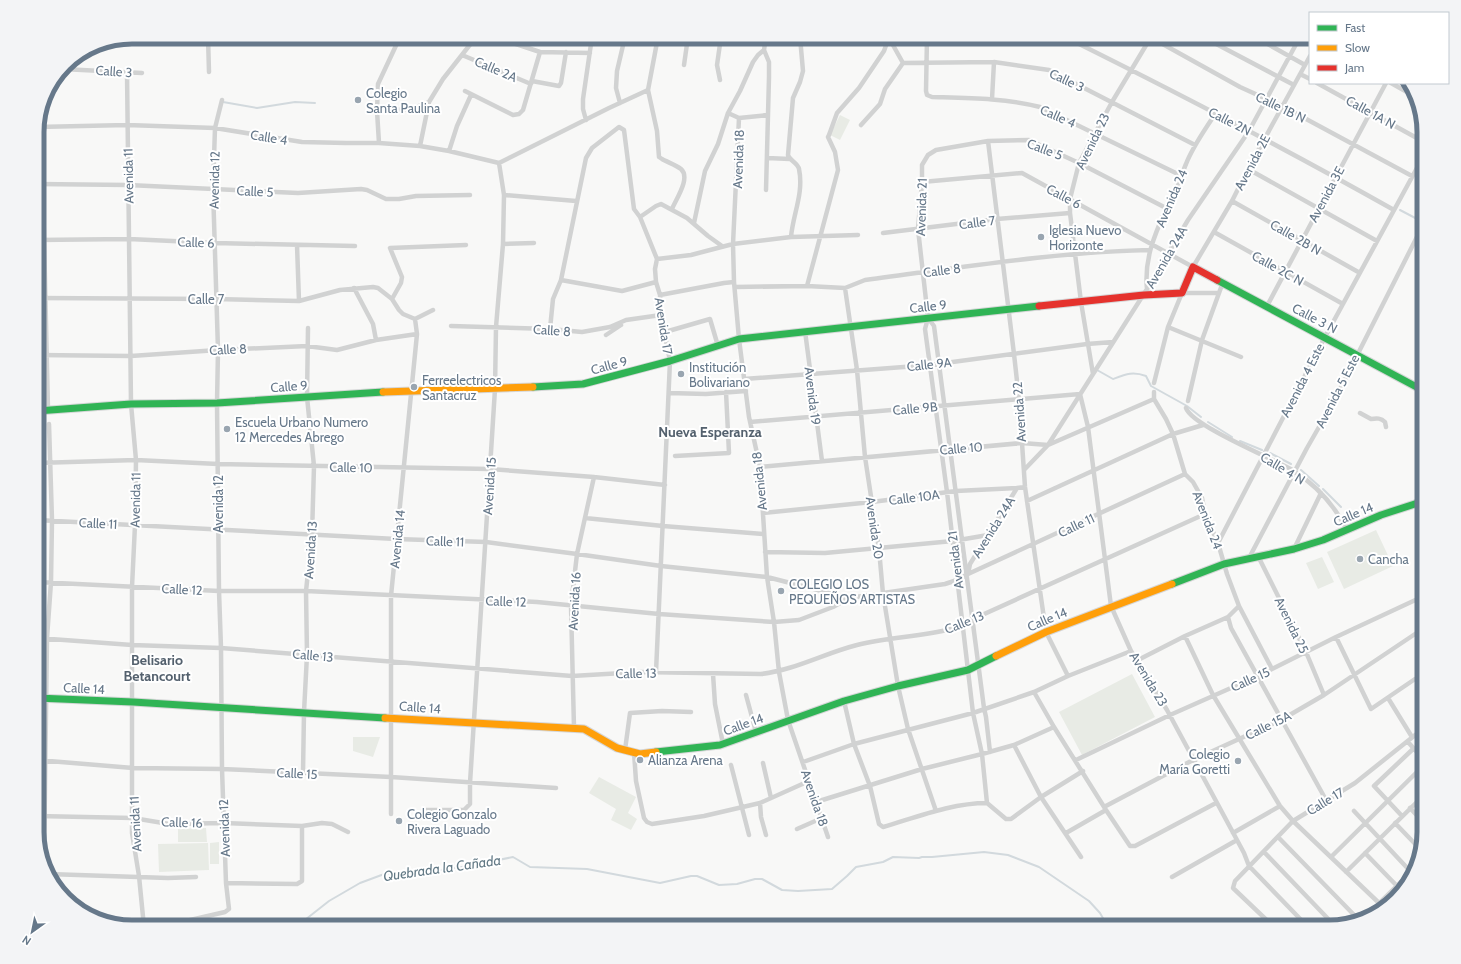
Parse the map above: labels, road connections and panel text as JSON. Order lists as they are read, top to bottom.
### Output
{
  "streets": {
    "street": [
      "Calle 2A",
      "Calle 3",
      "Calle 1B N",
      "Calle 1A N",
      "Calle 4",
      "Calle 2N",
      "Avenida 23",
      "Calle 5",
      "Avenida 18",
      "Avenida 2E",
      "Avenida 11",
      "Avenida 12",
      "Avenida 3E",
      "Calle 6",
      "Avenida 24",
      "Avenida 21",
      "Calle 7",
      "Calle 2B N",
      "Avenida 24A",
      "Calle 2C N",
      "Calle 8",
      "Calle 9",
      "Calle 3 N",
      "Avenida 17",
      "Calle 9A",
      "Avenida 4 Este",
      "Avenida 5 Este",
      "Avenida 19",
      "Calle 9B",
      "Avenida 22",
      "Calle 10",
      "Calle 4 N",
      "Avenida 15",
      "Calle 10A",
      "Calle 14",
      "Calle 11",
      "Avenida 20",
      "Avenida 14",
      "Avenida 13",
      "Calle 12",
      "Avenida 16",
      "Calle 13",
      "Avenida 25",
      "Calle 15",
      "Calle 15A",
      "Calle 17",
      "Calle 16"
    ]
  },
  "crossings": [
    ["Calle 3", "Calle 4"],
    ["Calle 3", "Avenida 23"],
    ["Calle 3", "Avenida 11"],
    ["Calle 3", "Avenida 24"],
    ["Calle 1B N", "Avenida 2E"],
    ["Calle 1B N", "Avenida 3E"],
    ["Calle 1B N", "Avenida 24A"],
    ["Calle 1B N", "Avenida 4 Este"],
    ["Calle 1A N", "Avenida 3E"],
    ["Calle 4", "Avenida 23"],
    ["Calle 4", "Avenida 11"],
    ["Calle 4", "Avenida 12"],
    ["Calle 4", "Avenida 24"],
    ["Calle 4", "Avenida 15"],
    ["Calle 2N", "Avenida 23"],
    ["Calle 2N", "Avenida 2E"],
    ["Calle 2N", "Avenida 3E"],
    ["Calle 2N", "Avenida 24"],
    ["Calle 2N", "Avenida 24A"],
    ["Calle 2N", "Avenida 4 Este"],
    ["Avenida 23", "Calle 5"],
    ["Avenida 23", "Calle 6"],
    ["Avenida 23", "Calle 7"],
    ["Avenida 23", "Avenida 24A"],
    ["Avenida 23", "Calle 8"],
    ["Avenida 23", "Calle 9"],
    ["Avenida 23", "Calle 9A"],
    ["Avenida 23", "Calle 9B"],
    ["Avenida 23", "Calle 10"],
    ["Avenida 23", "Calle 14"],
    ["Avenida 23", "Calle 11"],
    ["Avenida 23", "Calle 13"],
    ["Avenida 23", "Calle 15"],
    ["Avenida 23", "Calle 15A"],
    ["Avenida 23", "Calle 17"],
    ["Calle 5", "Avenida 11"],
    ["Calle 5", "Avenida 12"],
    ["Calle 5", "Avenida 24"],
    ["Calle 5", "Avenida 21"],
    ["Calle 5", "Avenida 22"],
    ["Avenida 18", "Calle 8"],
    ["Avenida 18", "Calle 9"],
    ["Avenida 18", "Calle 9A"],
    ["Avenida 18", "Calle 9B"],
    ["Avenida 18", "Calle 10"],
    ["Avenida 18", "Calle 10A"],
    ["Avenida 18", "Calle 14"],
    ["Avenida 18", "Calle 11"],
    ["Avenida 18", "Calle 12"],
    ["Avenida 18", "Calle 13"],
    ["Avenida 2E", "Calle 6"],
    ["Avenida 2E", "Calle 2B N"],
    ["Avenida 2E", "Calle 2C N"],
    ["Avenida 2E", "Calle 3 N"],
    ["Avenida 11", "Calle 6"],
    ["Avenida 11", "Calle 7"],
    ["Avenida 11", "Calle 8"],
    ["Avenida 11", "Calle 9"],
    ["Avenida 11", "Calle 10"],
    ["Avenida 11", "Calle 14"],
    ["Avenida 11", "Calle 11"],
    ["Avenida 11", "Calle 12"],
    ["Avenida 11", "Calle 13"],
    ["Avenida 11", "Calle 15"],
    ["Avenida 11", "Calle 16"],
    ["Avenida 12", "Calle 6"],
    ["Avenida 12", "Calle 7"],
    ["Avenida 12", "Calle 8"],
    ["Avenida 12", "Calle 9"],
    ["Avenida 12", "Calle 10"],
    ["Avenida 12", "Calle 14"],
    ["Avenida 12", "Calle 11"],
    ["Avenida 12", "Calle 12"],
    ["Avenida 12", "Calle 13"],
    ["Avenida 12", "Calle 15"],
    ["Avenida 12", "Calle 16"],
    ["Avenida 3E", "Calle 2B N"],
    ["Avenida 3E", "Calle 2C N"],
    ["Avenida 3E", "Calle 3 N"],
    ["Calle 6", "Avenida 24"],
    ["Calle 6", "Avenida 21"],
    ["Calle 6", "Avenida 24A"],
    ["Calle 6", "Calle 3 N"],
    ["Calle 6", "Avenida 22"],
    ["Avenida 24", "Avenida 24A"],
    ["Avenida 24", "Calle 8"],
    ["Avenida 24", "Calle 9"],
    ["Avenida 24", "Avenida 4 Este"],
    ["Avenida 24", "Calle 10"],
    ["Avenida 24", "Calle 14"],
    ["Avenida 24", "Calle 11"],
    ["Avenida 24", "Calle 13"],
    ["Avenida 24", "Calle 15"],
    ["Avenida 21", "Calle 7"],
    ["Avenida 21", "Avenida 24A"],
    ["Avenida 21", "Calle 8"],
    ["Avenida 21", "Calle 9"],
    ["Avenida 21", "Calle 9A"],
    ["Avenida 21", "Calle 9B"],
    ["Avenida 21", "Calle 10"],
    ["Avenida 21", "Calle 10A"],
    ["Avenida 21", "Calle 14"],
    ["Avenida 21", "Calle 11"],
    ["Avenida 21", "Calle 12"],
    ["Avenida 21", "Calle 13"],
    ["Calle 7", "Avenida 22"],
    ["Calle 2B N", "Avenida 4 Este"],
    ["Avenida 24A", "Calle 9"],
    ["Avenida 24A", "Calle 9A"],
    ["Avenida 24A", "Calle 9B"],
    ["Avenida 24A", "Avenida 22"],
    ["Avenida 24A", "Calle 10"],
    ["Avenida 24A", "Calle 10A"],
    ["Avenida 24A", "Calle 11"],
    ["Avenida 24A", "Calle 12"],
    ["Calle 2C N", "Avenida 4 Este"],
    ["Calle 8", "Avenida 17"],
    ["Calle 8", "Avenida 22"],
    ["Calle 8", "Avenida 15"],
    ["Calle 8", "Avenida 20"],
    ["Calle 8", "Avenida 14"],
    ["Calle 8", "Avenida 13"],
    ["Calle 9", "Avenida 17"],
    ["Calle 9", "Avenida 19"],
    ["Calle 9", "Avenida 22"],
    ["Calle 9", "Avenida 15"],
    ["Calle 9", "Avenida 20"],
    ["Calle 9", "Avenida 14"],
    ["Calle 9", "Avenida 13"],
    ["Calle 3 N", "Avenida 4 Este"],
    ["Calle 3 N", "Avenida 5 Este"],
    ["Avenida 17", "Calle 10"],
    ["Avenida 17", "Calle 11"],
    ["Avenida 17", "Calle 12"],
    ["Avenida 17", "Calle 13"],
    ["Calle 9A", "Avenida 19"],
    ["Calle 9A", "Avenida 22"],
    ["Calle 9A", "Avenida 20"],
    ["Avenida 4 Este", "Calle 4 N"],
    ["Avenida 5 Este", "Calle 4 N"],
    ["Avenida 5 Este", "Calle 14"],
    ["Avenida 19", "Calle 9B"],
    ["Avenida 19", "Calle 10"],
    ["Calle 9B", "Avenida 22"],
    ["Calle 9B", "Avenida 20"],
    ["Avenida 22", "Calle 10"],
    ["Avenida 22", "Calle 14"],
    ["Avenida 22", "Calle 11"],
    ["Avenida 22", "Calle 13"],
    ["Calle 10", "Avenida 15"],
    ["Calle 10", "Avenida 20"],
    ["Calle 10", "Avenida 14"],
    ["Calle 10", "Avenida 13"],
    ["Calle 10", "Avenida 16"],
    ["Calle 4 N", "Calle 14"],
    ["Avenida 15", "Calle 14"],
    ["Avenida 15", "Calle 11"],
    ["Avenida 15", "Calle 12"],
    ["Avenida 15", "Calle 13"],
    ["Avenida 15", "Calle 15"],
    ["Calle 10A", "Avenida 20"],
    ["Calle 14", "Avenida 20"],
    ["Calle 14", "Avenida 14"],
    ["Calle 14", "Avenida 13"],
    ["Calle 14", "Avenida 16"],
    ["Calle 14", "Avenida 25"],
    ["Calle 11", "Avenida 14"],
    ["Calle 11", "Avenida 13"],
    ["Calle 11", "Calle 12"],
    ["Calle 11", "Avenida 16"],
    ["Avenida 20", "Calle 12"],
    ["Avenida 20", "Calle 13"],
    ["Avenida 14", "Calle 12"],
    ["Avenida 14", "Calle 13"],
    ["Avenida 14", "Calle 15"],
    ["Avenida 13", "Calle 12"],
    ["Avenida 13", "Calle 13"],
    ["Avenida 13", "Calle 15"],
    ["Calle 12", "Avenida 16"],
    ["Avenida 16", "Calle 13"],
    ["Avenida 25", "Calle 15"],
    ["Avenida 25", "Calle 15A"]
  ],
  "districts": ["Nueva Esperanza", "Belisario Betancourt"],
  "water": ["Quebrada la Cañada"],
  "places": [
    "Colegio Santa Paulina",
    "Iglesia Nuevo Horizonte",
    "Institución Bolivariano",
    "Ferreelectricos Santacruz",
    "Escuela Urbano Numero 12 Mercedes Abrego",
    "Cancha",
    "COLEGIO LOS PEQUEÑOS ARTISTAS",
    "Alianza Arena",
    "Colegio María Goretti",
    "Colegio Gonzalo Rivera Laguado"
  ],
  "legend": ["Fast", "Slow", "Jam"],
  "north": "bottom left"
}
